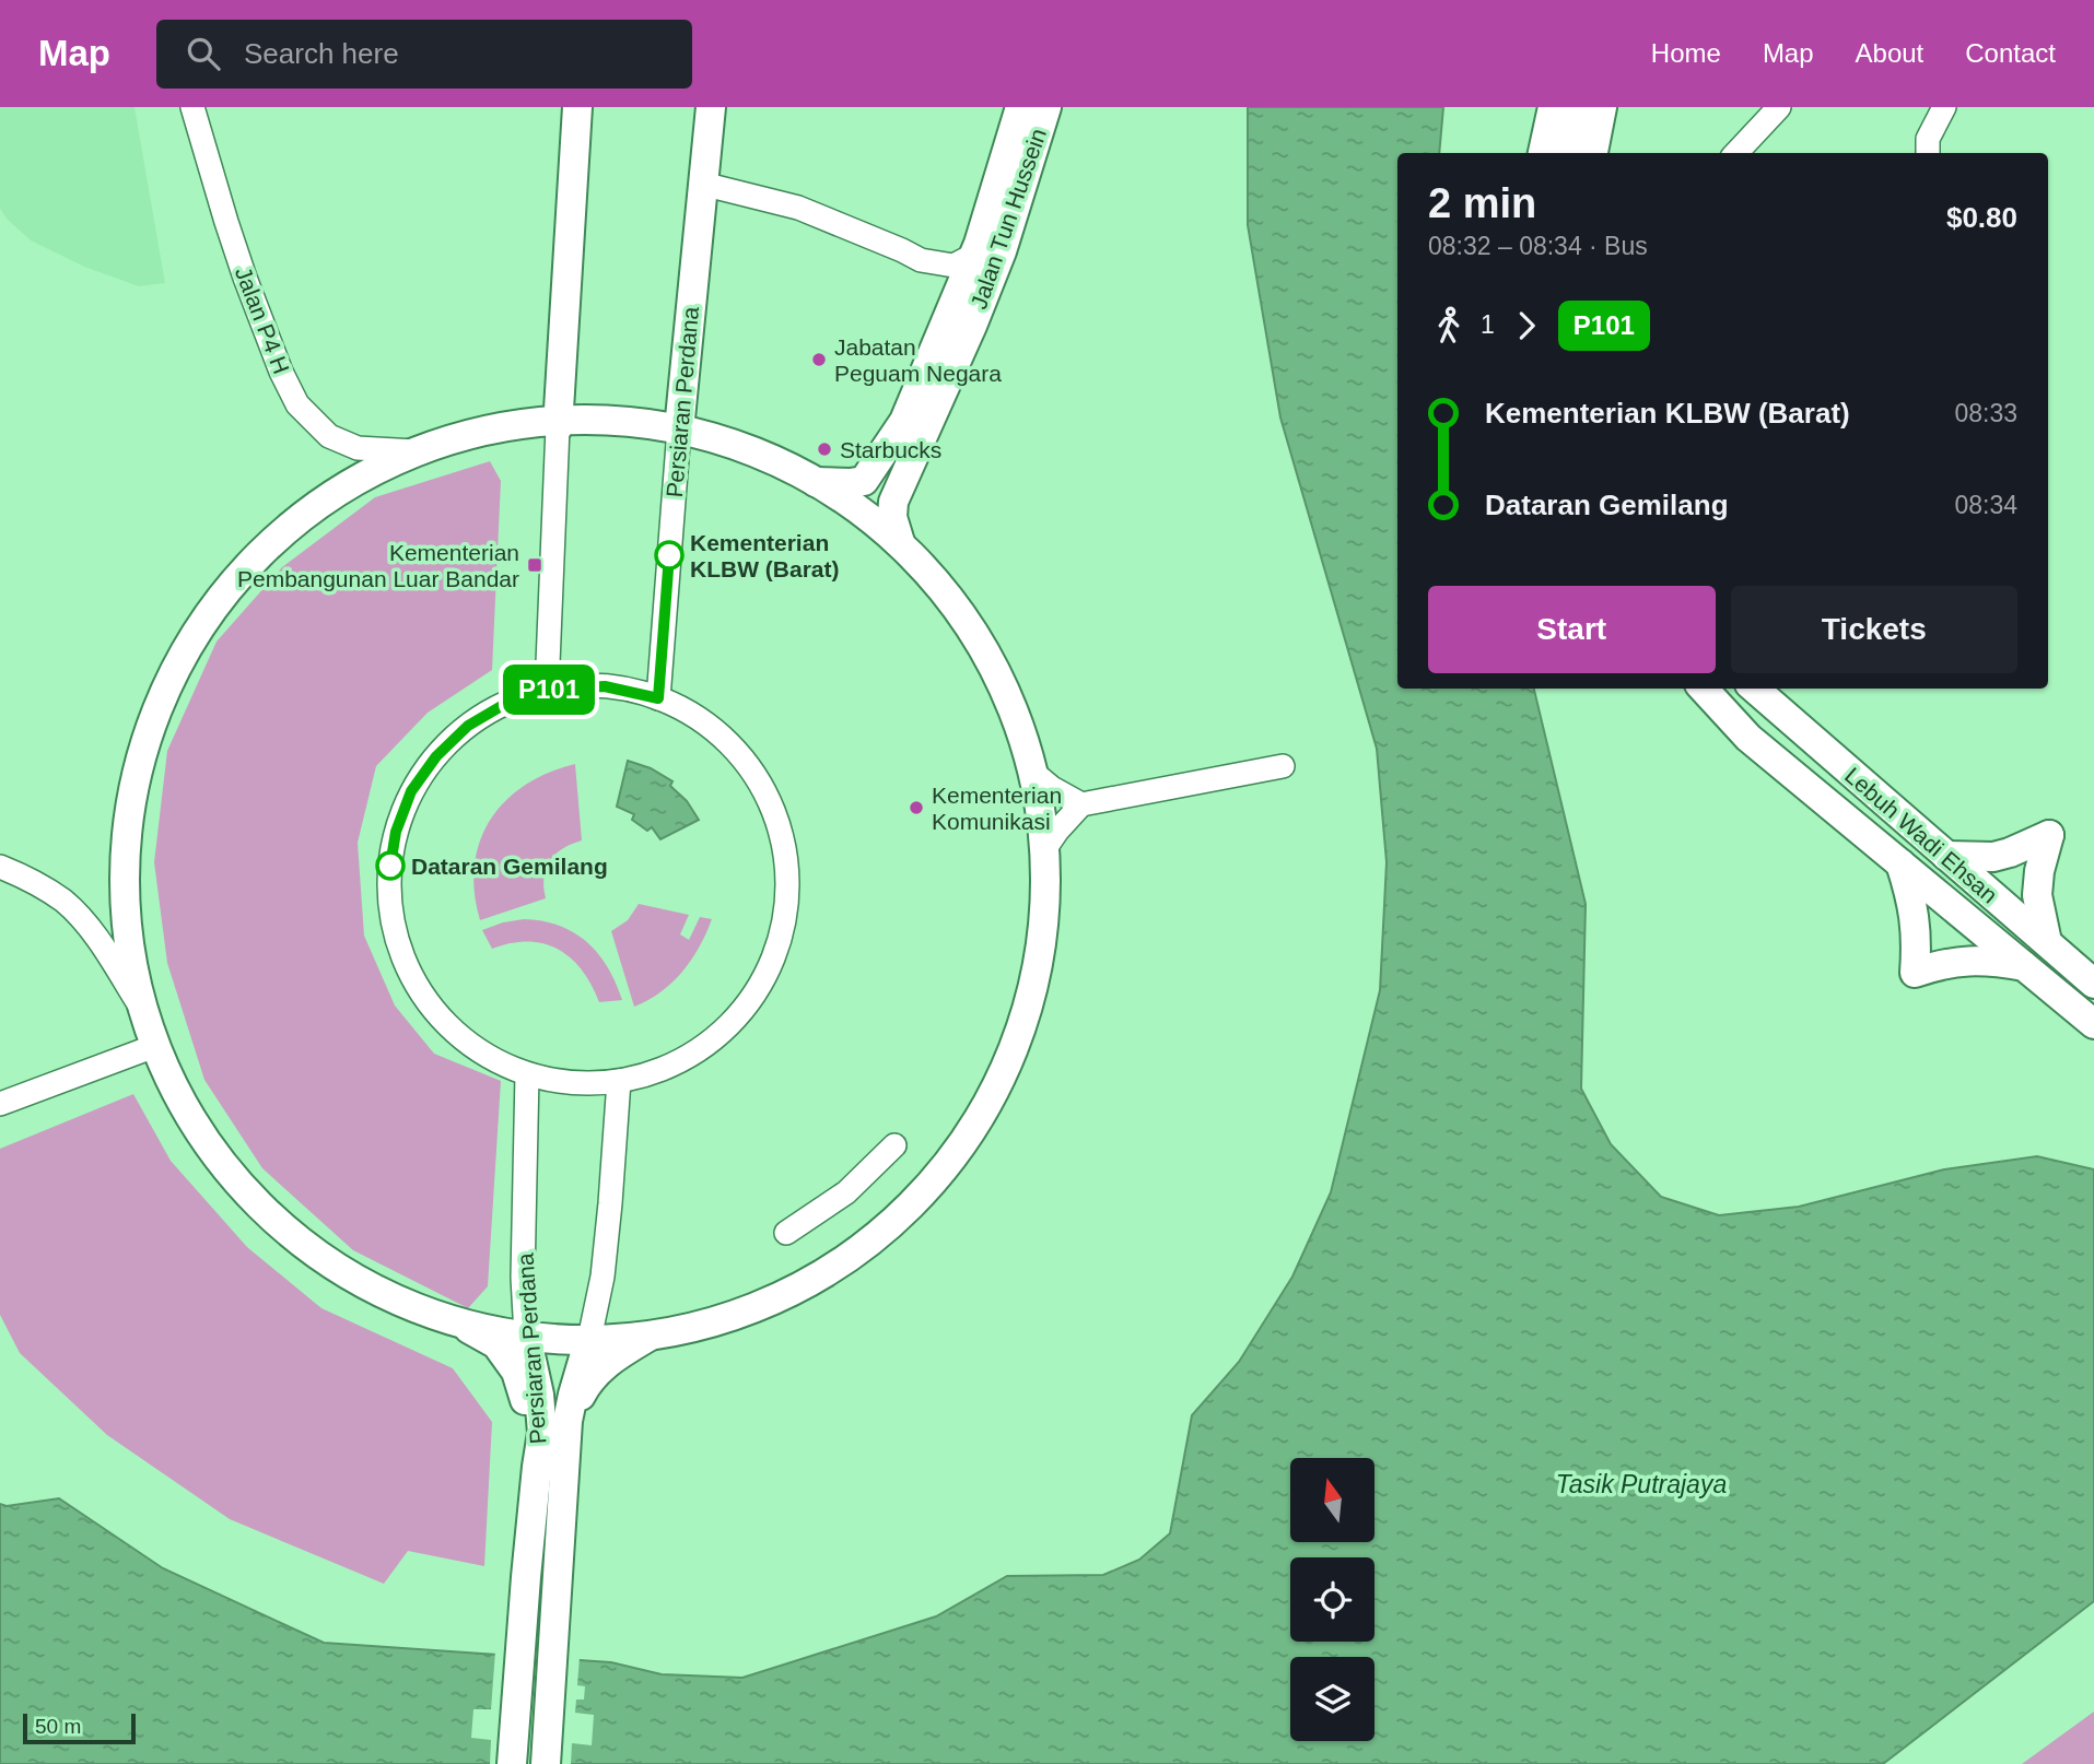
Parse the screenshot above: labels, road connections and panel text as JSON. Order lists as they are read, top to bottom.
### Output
{
  "streets": {
    "main road": ["Jalan Tun Hussein", "Persiaran Perdana", "Lebuh Wadi Ehsan"],
    "street": ["Jalan P4 H"]
  },
  "water": ["Tasik Putrajaya"],
  "places": {
    "other": [
      "Jabatan Peguam Negara",
      "Starbucks",
      "Kementerian KLBW (Barat)",
      "Kementerian Komunikasi",
      "Dataran Gemilang"
    ],
    "transit": ["Kementerian Pembangunan Luar Bandar"]
  },
  "lines": ["bus line P101"],
  "scale_bar": "50 m",
  "north": "top",
  "page": {
    "header": "Map",
    "search": "Search here",
    "nav": [
      "Home",
      "Map",
      "About",
      "Contact"
    ],
    "on_map": "P101",
    "heading": ["2 min", "08:32 – 08:34 · Bus", "$0.80"],
    "legs": ["1", "P101"],
    "list": [
      {
        "name": "Kementerian KLBW (Barat)",
        "value": "08:33"
      },
      {
        "name": "Dataran Gemilang",
        "value": "08:34"
      }
    ],
    "buttons": ["Start", "Tickets"],
    "scale": "50 m"
  }
}
